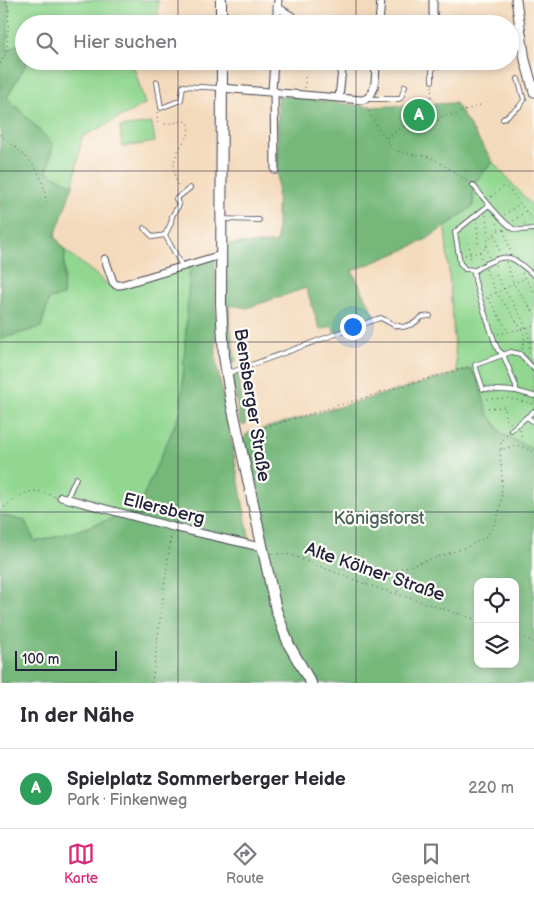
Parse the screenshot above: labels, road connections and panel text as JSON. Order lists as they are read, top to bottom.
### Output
{
  "streets": {
    "main road": ["Bensberger Straße"],
    "street": ["Ellersberg"],
    "path": ["Alte Kölner Straße"]
  },
  "crossings": [
    ["Bensberger Straße", "Ellersberg"],
    ["Bensberger Straße", "Alte Kölner Straße"],
    ["Ellersberg", "Alte Kölner Straße"]
  ],
  "parks": ["Königsforst"],
  "scale_bar": "100 m",
  "page": {
    "search": "Hier suchen",
    "pins": "A",
    "scale": "100 m",
    "heading": "In der Nähe",
    "list": [
      {
        "mark": "A",
        "name": "Spielplatz Sommerberger Heide",
        "note": "Park · Finkenweg",
        "value": "220 m"
      }
    ],
    "nav": ["Karte", "Route", "Gespeichert"]
  }
}
